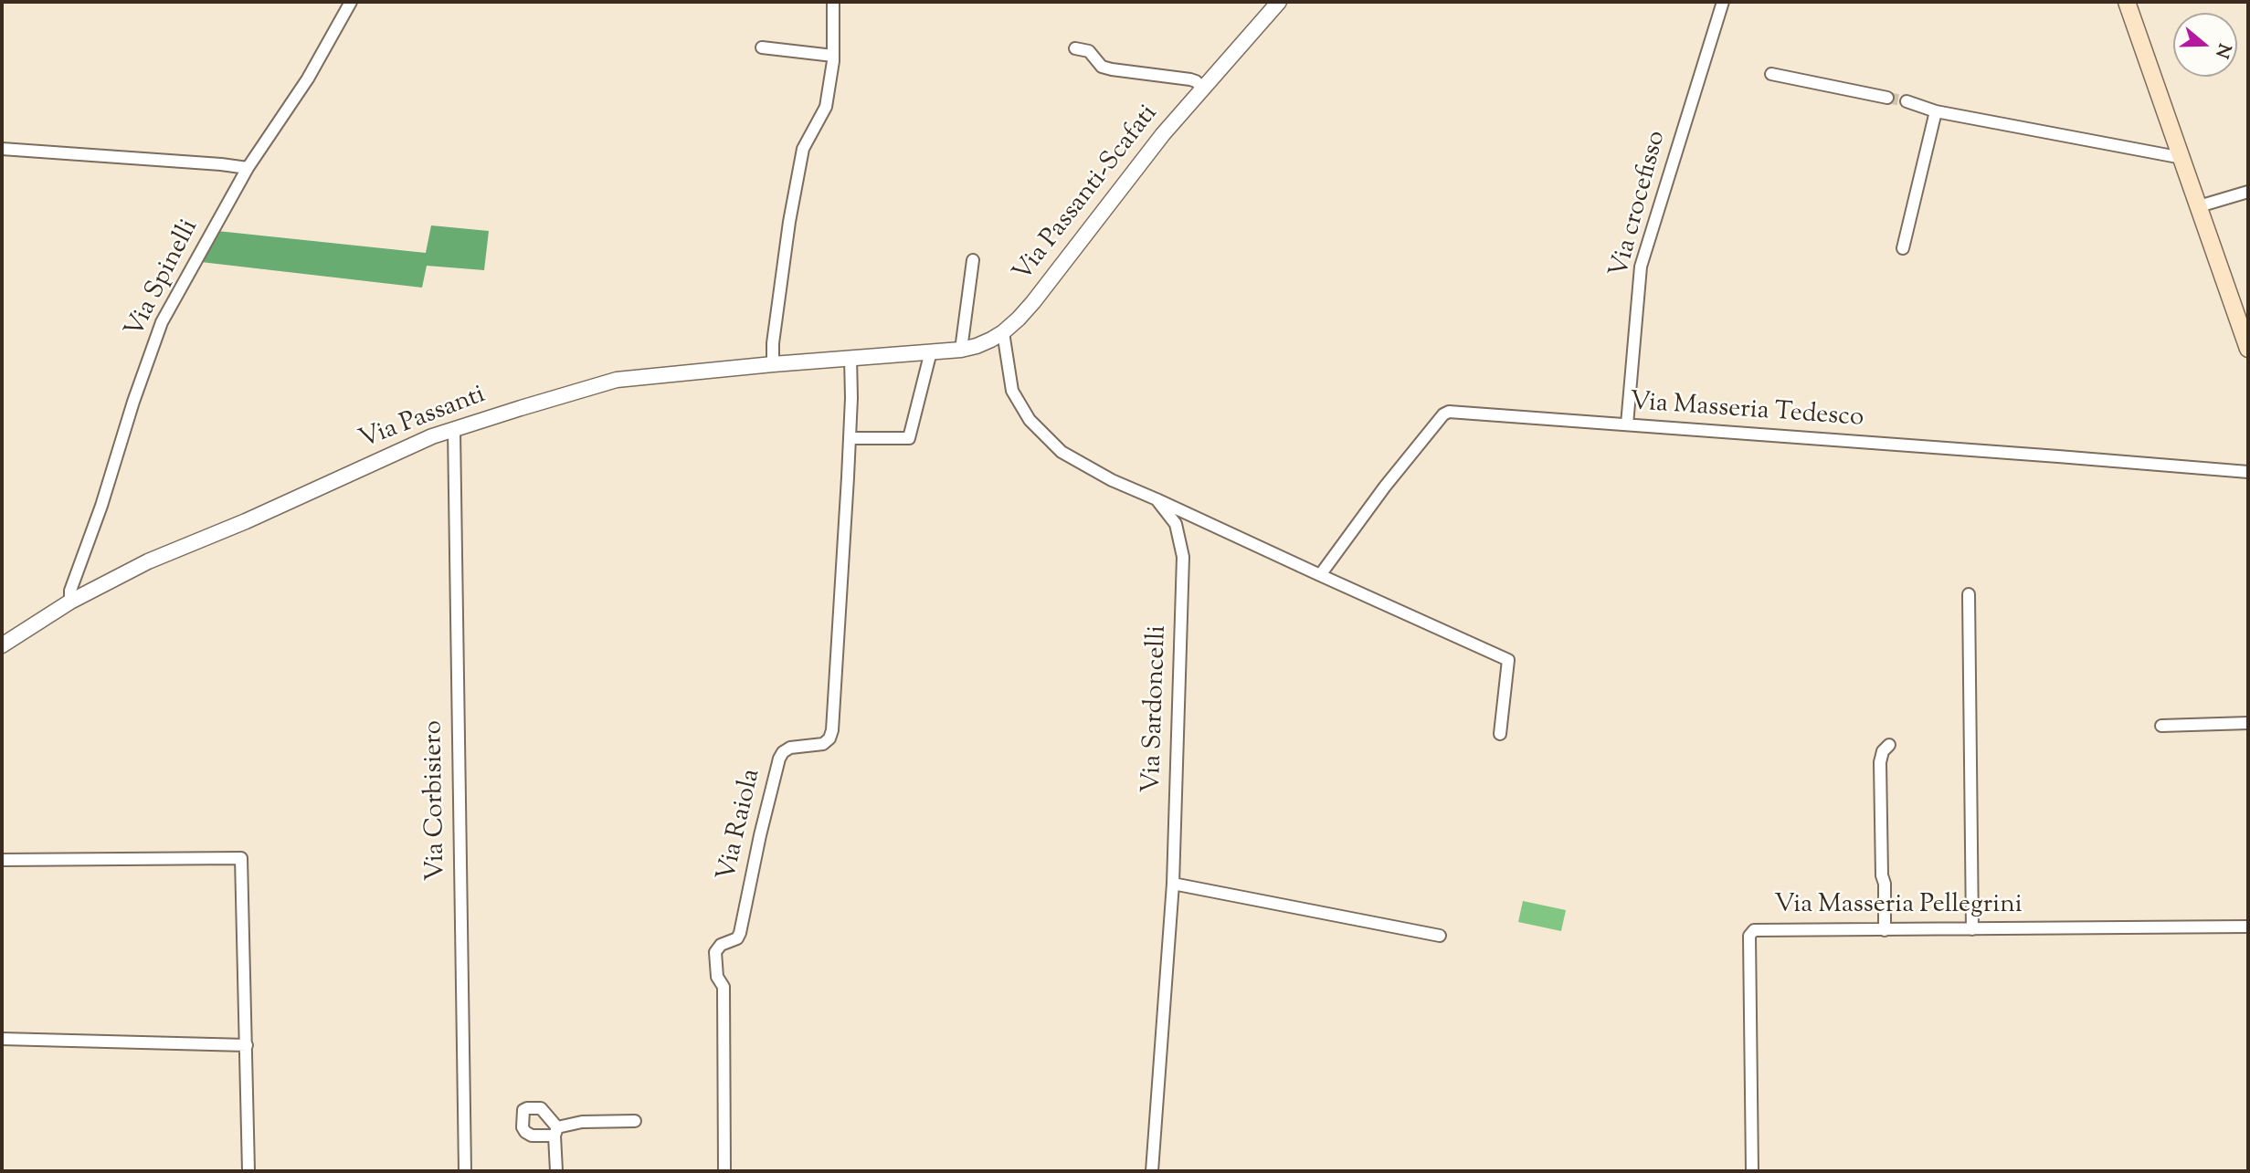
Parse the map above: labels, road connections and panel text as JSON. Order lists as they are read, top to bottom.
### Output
{
  "streets": {
    "street": [
      "Via Passanti-Scafati",
      "Via crocefisso",
      "Via Spinelli",
      "Via Masseria Tedesco",
      "Via Passanti",
      "Via Sardoncelli",
      "Via Corbisiero",
      "Via Raiola",
      "Via Masseria Pellegrini"
    ]
  },
  "crossings": [
    ["Via Passanti-Scafati", "Via Passanti"],
    ["Via Passanti-Scafati", "Via Sardoncelli"],
    ["Via crocefisso", "Via Masseria Tedesco"],
    ["Via Spinelli", "Via Passanti"],
    ["Via Passanti", "Via Corbisiero"],
    ["Via Passanti", "Via Raiola"]
  ],
  "north": "right"
}
